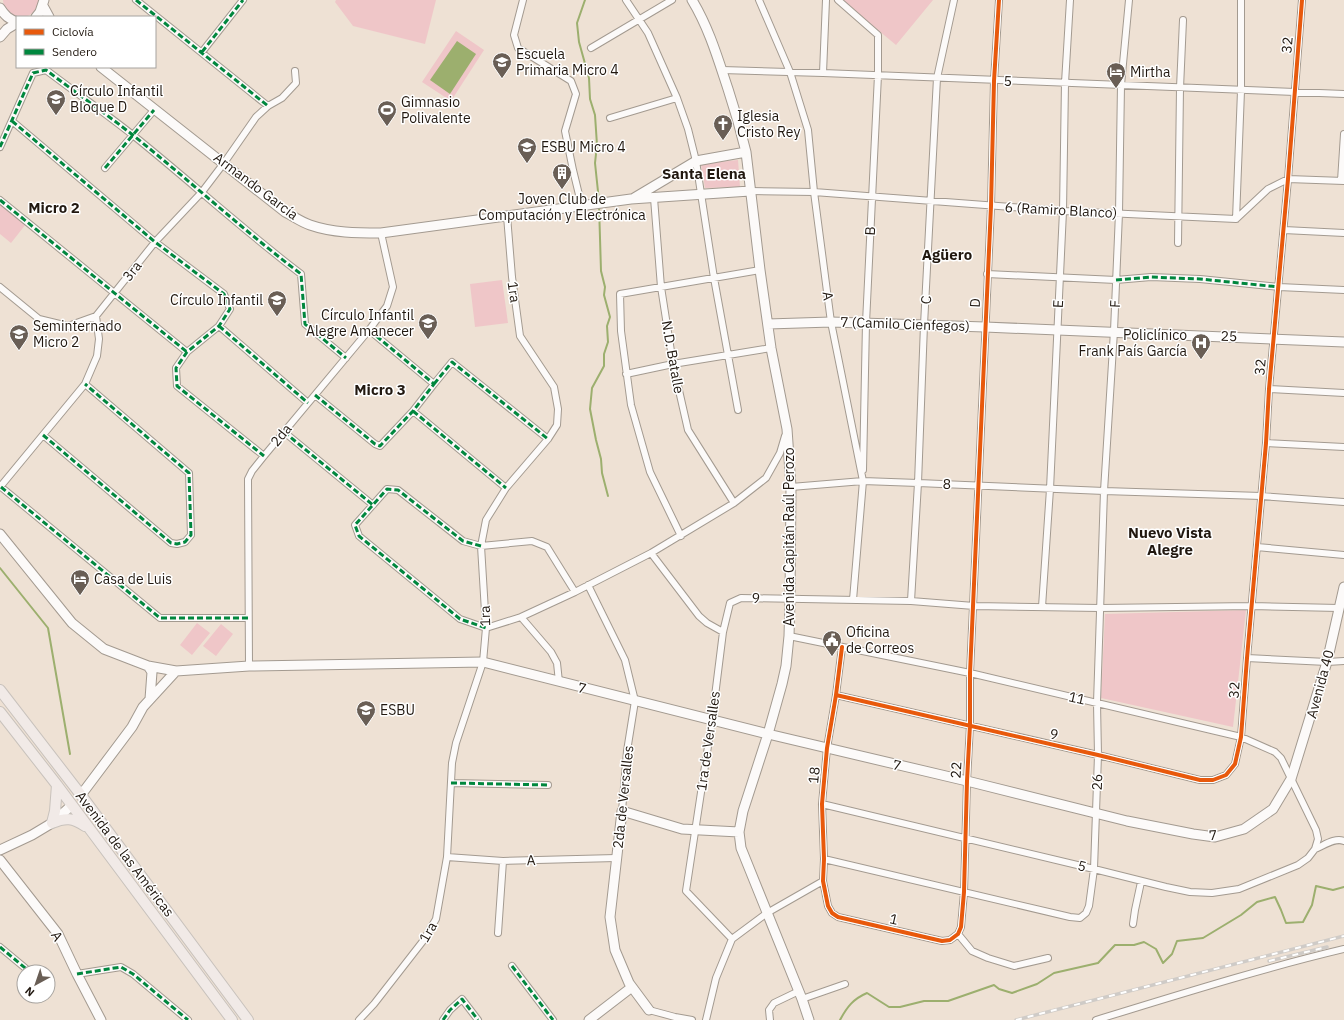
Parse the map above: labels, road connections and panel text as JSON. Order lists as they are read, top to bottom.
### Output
{
  "streets": {
    "main road": [
      "Armando García",
      "6 (Ramiro Blanco)",
      "A",
      "7 (Camilo Cienfegos)",
      "25",
      "Avenida Capitán Raúl Perozo",
      "Avenida 40",
      "7",
      "2da de Versalles",
      "Avenida de las Américas"
    ],
    "street": [
      "32",
      "5",
      "B",
      "3ra",
      "1ra",
      "C",
      "D",
      "E",
      "F",
      "N.D. Batalle",
      "2da",
      "8",
      "9",
      "11",
      "1ra de Versalles",
      "22",
      "18",
      "26",
      "1"
    ]
  },
  "crossings": [
    ["32", "5"],
    ["32", "25"],
    ["32", "8"],
    ["32", "9"],
    ["32", "11"],
    ["5", "B"],
    ["5", "A"],
    ["5", "C"],
    ["5", "D"],
    ["5", "E"],
    ["5", "F"],
    ["5", "Avenida Capitán Raúl Perozo"],
    ["5", "11"],
    ["5", "22"],
    ["5", "18"],
    ["5", "26"],
    ["Armando García", "6 (Ramiro Blanco)"],
    ["Armando García", "3ra"],
    ["Armando García", "1ra"],
    ["Armando García", "N.D. Batalle"],
    ["Armando García", "2da"],
    ["6 (Ramiro Blanco)", "B"],
    ["6 (Ramiro Blanco)", "A"],
    ["6 (Ramiro Blanco)", "C"],
    ["6 (Ramiro Blanco)", "D"],
    ["6 (Ramiro Blanco)", "E"],
    ["6 (Ramiro Blanco)", "F"],
    ["6 (Ramiro Blanco)", "N.D. Batalle"],
    ["6 (Ramiro Blanco)", "Avenida Capitán Raúl Perozo"],
    ["B", "A"],
    ["B", "7 (Camilo Cienfegos)"],
    ["B", "8"],
    ["1ra", "A"],
    ["1ra", "7"],
    ["A", "7 (Camilo Cienfegos)"],
    ["A", "8"],
    ["A", "9"],
    ["A", "2da de Versalles"],
    ["C", "7 (Camilo Cienfegos)"],
    ["C", "8"],
    ["C", "9"],
    ["D", "7 (Camilo Cienfegos)"],
    ["D", "8"],
    ["D", "9"],
    ["D", "22"],
    ["E", "7 (Camilo Cienfegos)"],
    ["E", "8"],
    ["E", "9"],
    ["F", "7 (Camilo Cienfegos)"],
    ["F", "25"],
    ["F", "8"],
    ["F", "9"],
    ["F", "26"],
    ["7 (Camilo Cienfegos)", "25"],
    ["7 (Camilo Cienfegos)", "Avenida Capitán Raúl Perozo"],
    ["2da", "7"],
    ["8", "Avenida Capitán Raúl Perozo"],
    ["Avenida Capitán Raúl Perozo", "9"],
    ["Avenida Capitán Raúl Perozo", "7"],
    ["Avenida Capitán Raúl Perozo", "11"],
    ["9", "Avenida 40"],
    ["9", "11"],
    ["9", "1ra de Versalles"],
    ["9", "22"],
    ["9", "18"],
    ["9", "26"],
    ["Avenida 40", "7"],
    ["Avenida 40", "11"],
    ["7", "11"],
    ["7", "1ra de Versalles"],
    ["7", "22"],
    ["7", "18"],
    ["7", "26"],
    ["7", "2da de Versalles"],
    ["11", "22"],
    ["11", "18"],
    ["11", "26"],
    ["22", "26"],
    ["22", "1"],
    ["18", "1"]
  ],
  "districts": [
    "Santa Elena",
    "Micro 2",
    "Agüero",
    "Micro 3",
    "Nuevo Vista Alegre"
  ],
  "places": {
    "school or university": [
      "Escuela Primaria Micro 4",
      "Círculo Infantil Bloque D",
      "ESBU Micro 4",
      "Círculo Infantil",
      "Círculo Infantil Alegre Amanecer",
      "Seminternado Micro 2",
      "ESBU"
    ],
    "hotel": ["Mirtha", "Casa de Luis"],
    "sports": ["Gimnasio Polivalente"],
    "church": ["Iglesia Cristo Rey"],
    "building": ["Joven Club de Computación y Electrónica"],
    "hospital": ["Policlínico Frank País García"],
    "public building": ["Oficina de Correos"]
  },
  "legend": ["Ciclovía", "Sendero"],
  "north": "bottom left"
}
